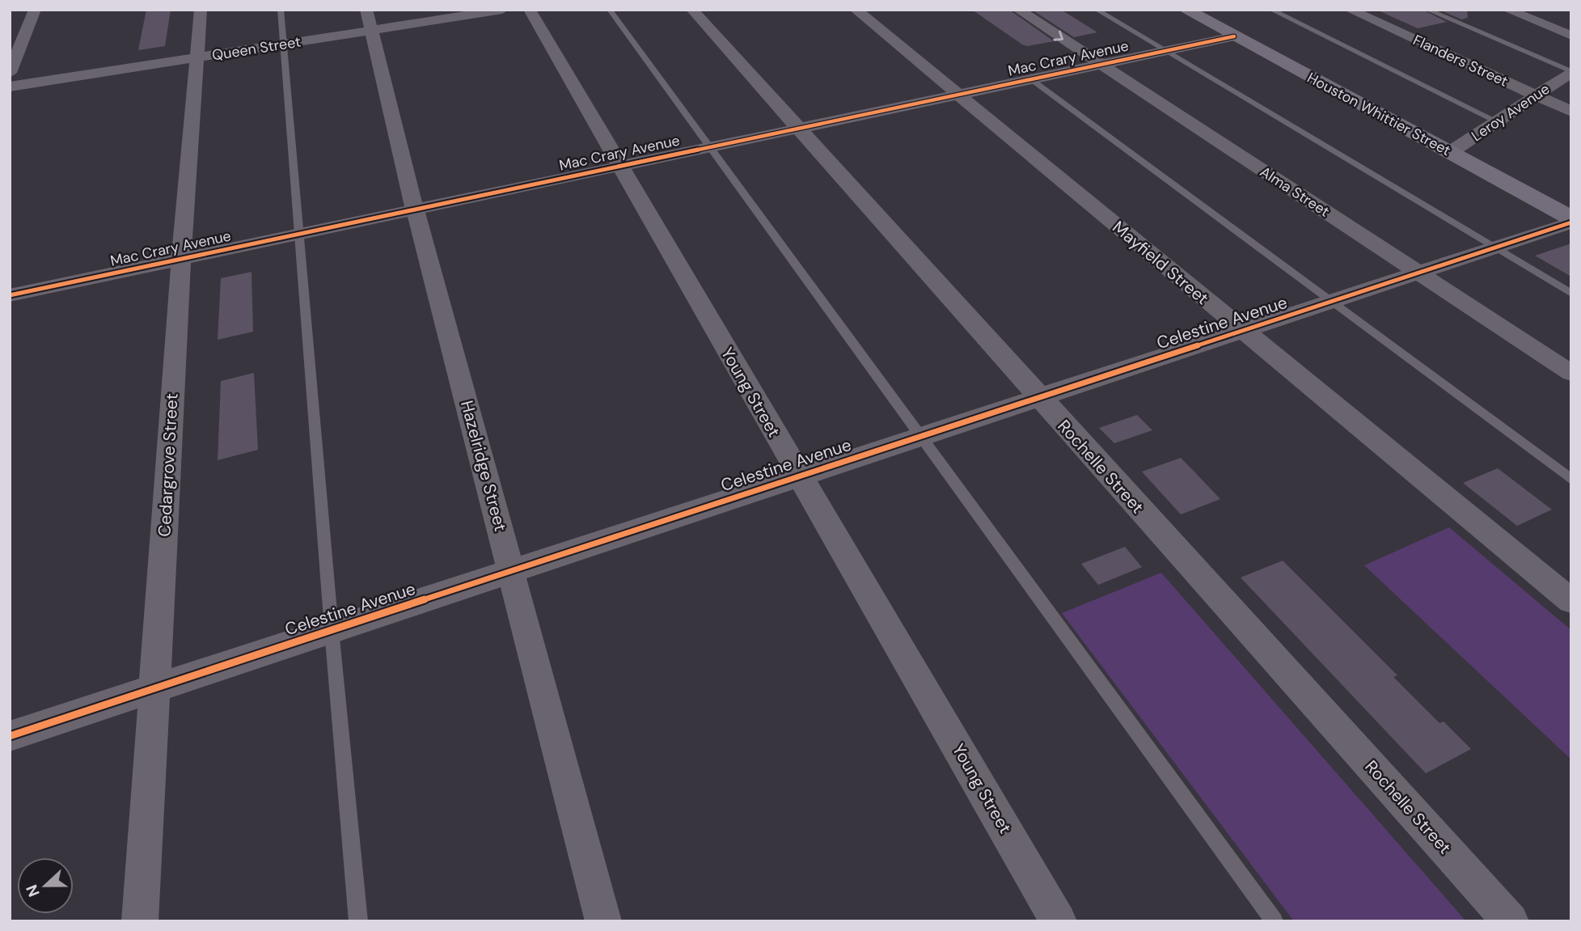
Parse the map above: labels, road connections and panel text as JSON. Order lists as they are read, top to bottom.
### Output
{
  "streets": {
    "street": [
      "Queen Street",
      "Mac Crary Avenue",
      "Flanders Street",
      "Leroy Avenue",
      "Houston Whittier Street",
      "Alma Street",
      "Mayfield Street",
      "Celestine Avenue",
      "Young Street",
      "Cedargrove Street",
      "Hazelridge Street",
      "Rochelle Street"
    ]
  },
  "crossings": [
    ["Queen Street", "Cedargrove Street"],
    ["Queen Street", "Hazelridge Street"],
    ["Mac Crary Avenue", "Houston Whittier Street"],
    ["Mac Crary Avenue", "Alma Street"],
    ["Mac Crary Avenue", "Mayfield Street"],
    ["Mac Crary Avenue", "Young Street"],
    ["Mac Crary Avenue", "Cedargrove Street"],
    ["Mac Crary Avenue", "Hazelridge Street"],
    ["Mac Crary Avenue", "Rochelle Street"],
    ["Flanders Street", "Leroy Avenue"],
    ["Leroy Avenue", "Houston Whittier Street"],
    ["Alma Street", "Celestine Avenue"],
    ["Mayfield Street", "Celestine Avenue"],
    ["Celestine Avenue", "Young Street"],
    ["Celestine Avenue", "Cedargrove Street"],
    ["Celestine Avenue", "Hazelridge Street"],
    ["Celestine Avenue", "Rochelle Street"]
  ],
  "north": "left"
}
